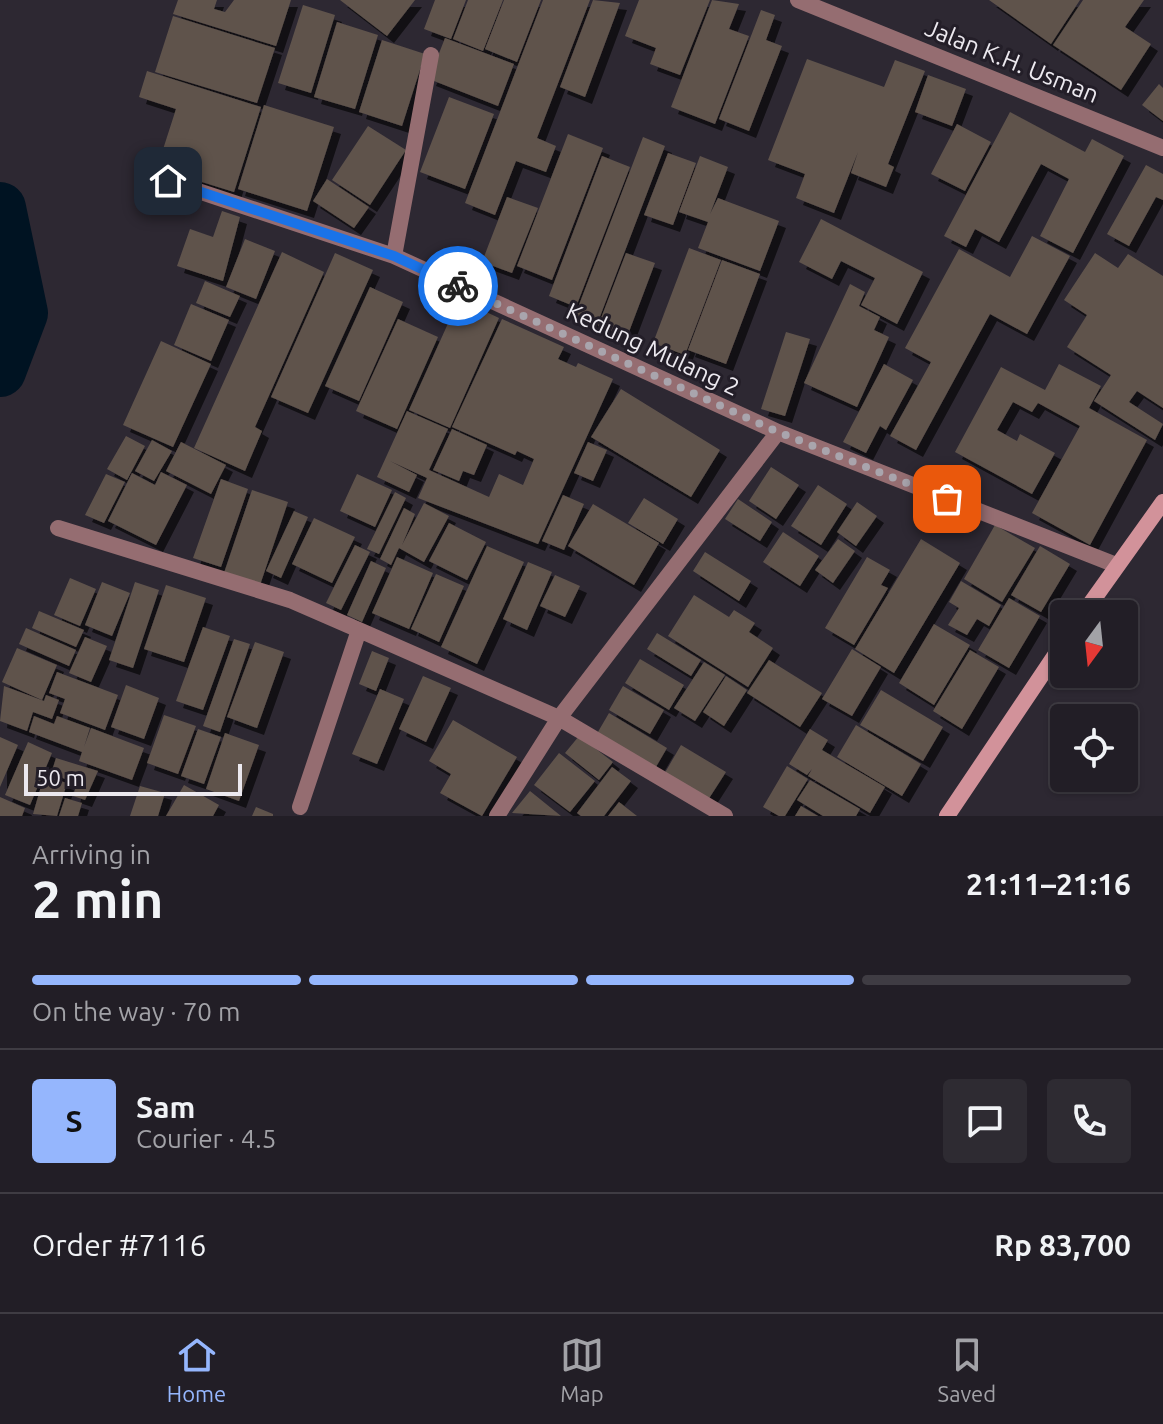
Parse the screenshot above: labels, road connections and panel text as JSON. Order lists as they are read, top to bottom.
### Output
{
  "streets": {
    "street": ["Jalan K.H. Usman", "Kedung Mulang 2"]
  },
  "scale_bar": "50 m",
  "north": "bottom",
  "page": {
    "scale": "50 m",
    "heading": ["2 min", "Arriving in", "21:11–21:16"],
    "panel": [
      "Sam",
      "Courier · 4.5",
      "Order #7116",
      "Rp 83,700"
    ],
    "bar": "On the way · 70 m",
    "round": "S",
    "tabs": ["Home", "Map", "Saved"]
  }
}
